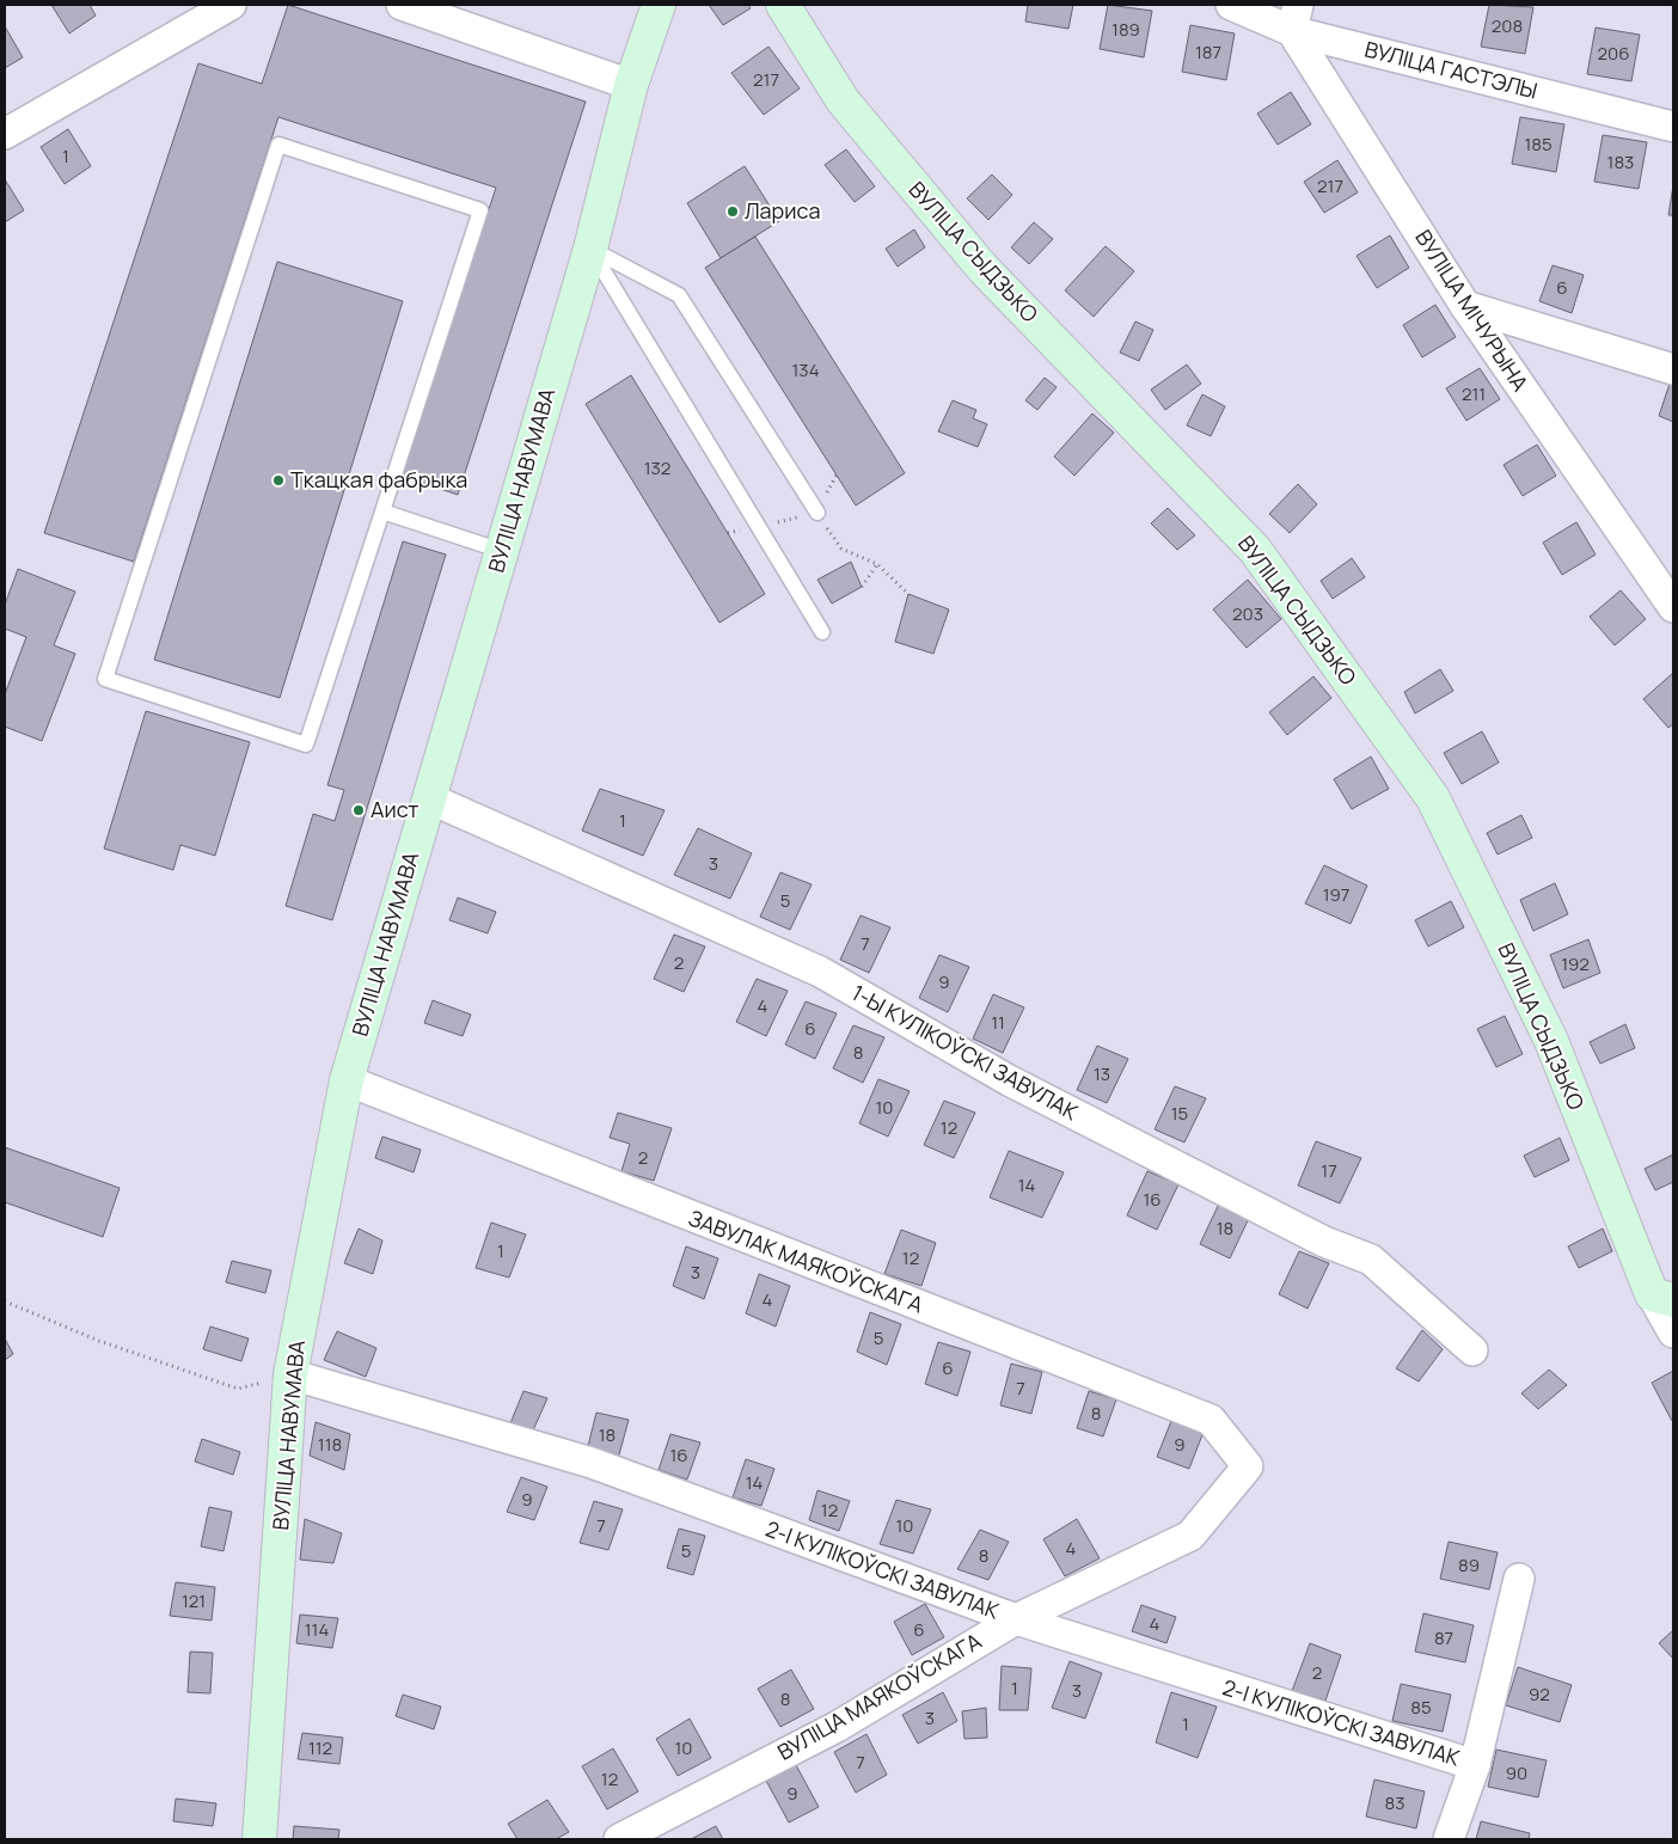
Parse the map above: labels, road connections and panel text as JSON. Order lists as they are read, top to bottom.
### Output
{
  "streets": {
    "street": [
      "ВУЛІЦА ГАСТЭЛЫ",
      "ВУЛІЦА СЫДЗЬКО",
      "ВУЛІЦА МІЧУРЫНА",
      "ВУЛІЦА НАВУМАВА",
      "1-Ы КУЛІКОЎСКІ ЗАВУЛАК",
      "ЗАВУЛАК МАЯКОЎСКАГА",
      "2-І КУЛІКОЎСКІ ЗАВУЛАК",
      "ВУЛІЦА МАЯКОЎСКАГА"
    ]
  },
  "crossings": [
    ["ВУЛІЦА ГАСТЭЛЫ", "ВУЛІЦА МІЧУРЫНА"],
    ["ВУЛІЦА НАВУМАВА", "1-Ы КУЛІКОЎСКІ ЗАВУЛАК"],
    ["ВУЛІЦА НАВУМАВА", "ЗАВУЛАК МАЯКОЎСКАГА"],
    ["ВУЛІЦА НАВУМАВА", "2-І КУЛІКОЎСКІ ЗАВУЛАК"],
    ["ЗАВУЛАК МАЯКОЎСКАГА", "ВУЛІЦА МАЯКОЎСКАГА"],
    ["2-І КУЛІКОЎСКІ ЗАВУЛАК", "ВУЛІЦА МАЯКОЎСКАГА"]
  ],
  "places": ["Лариса", "Ткацкая фабрыка", "Аист"],
  "house_numbers": [
    "208",
    "189",
    "187",
    "206",
    "217",
    "185",
    "1",
    "183",
    "217",
    "6",
    "134",
    "211",
    "132",
    "203",
    "1",
    "3",
    "197",
    "5",
    "7",
    "2",
    "192",
    "9",
    "4",
    "11",
    "6",
    "8",
    "13",
    "10",
    "15",
    "12",
    "2",
    "17",
    "14",
    "16",
    "18",
    "1",
    "12",
    "3",
    "4",
    "5",
    "6",
    "7",
    "8",
    "18",
    "118",
    "9",
    "16",
    "14",
    "9",
    "12",
    "7",
    "10",
    "4",
    "5",
    "8",
    "89",
    "121",
    "4",
    "114",
    "6",
    "87",
    "2",
    "1",
    "3",
    "92",
    "8",
    "85",
    "3",
    "1",
    "112",
    "10",
    "7",
    "90",
    "12",
    "9",
    "83"
  ]
}
